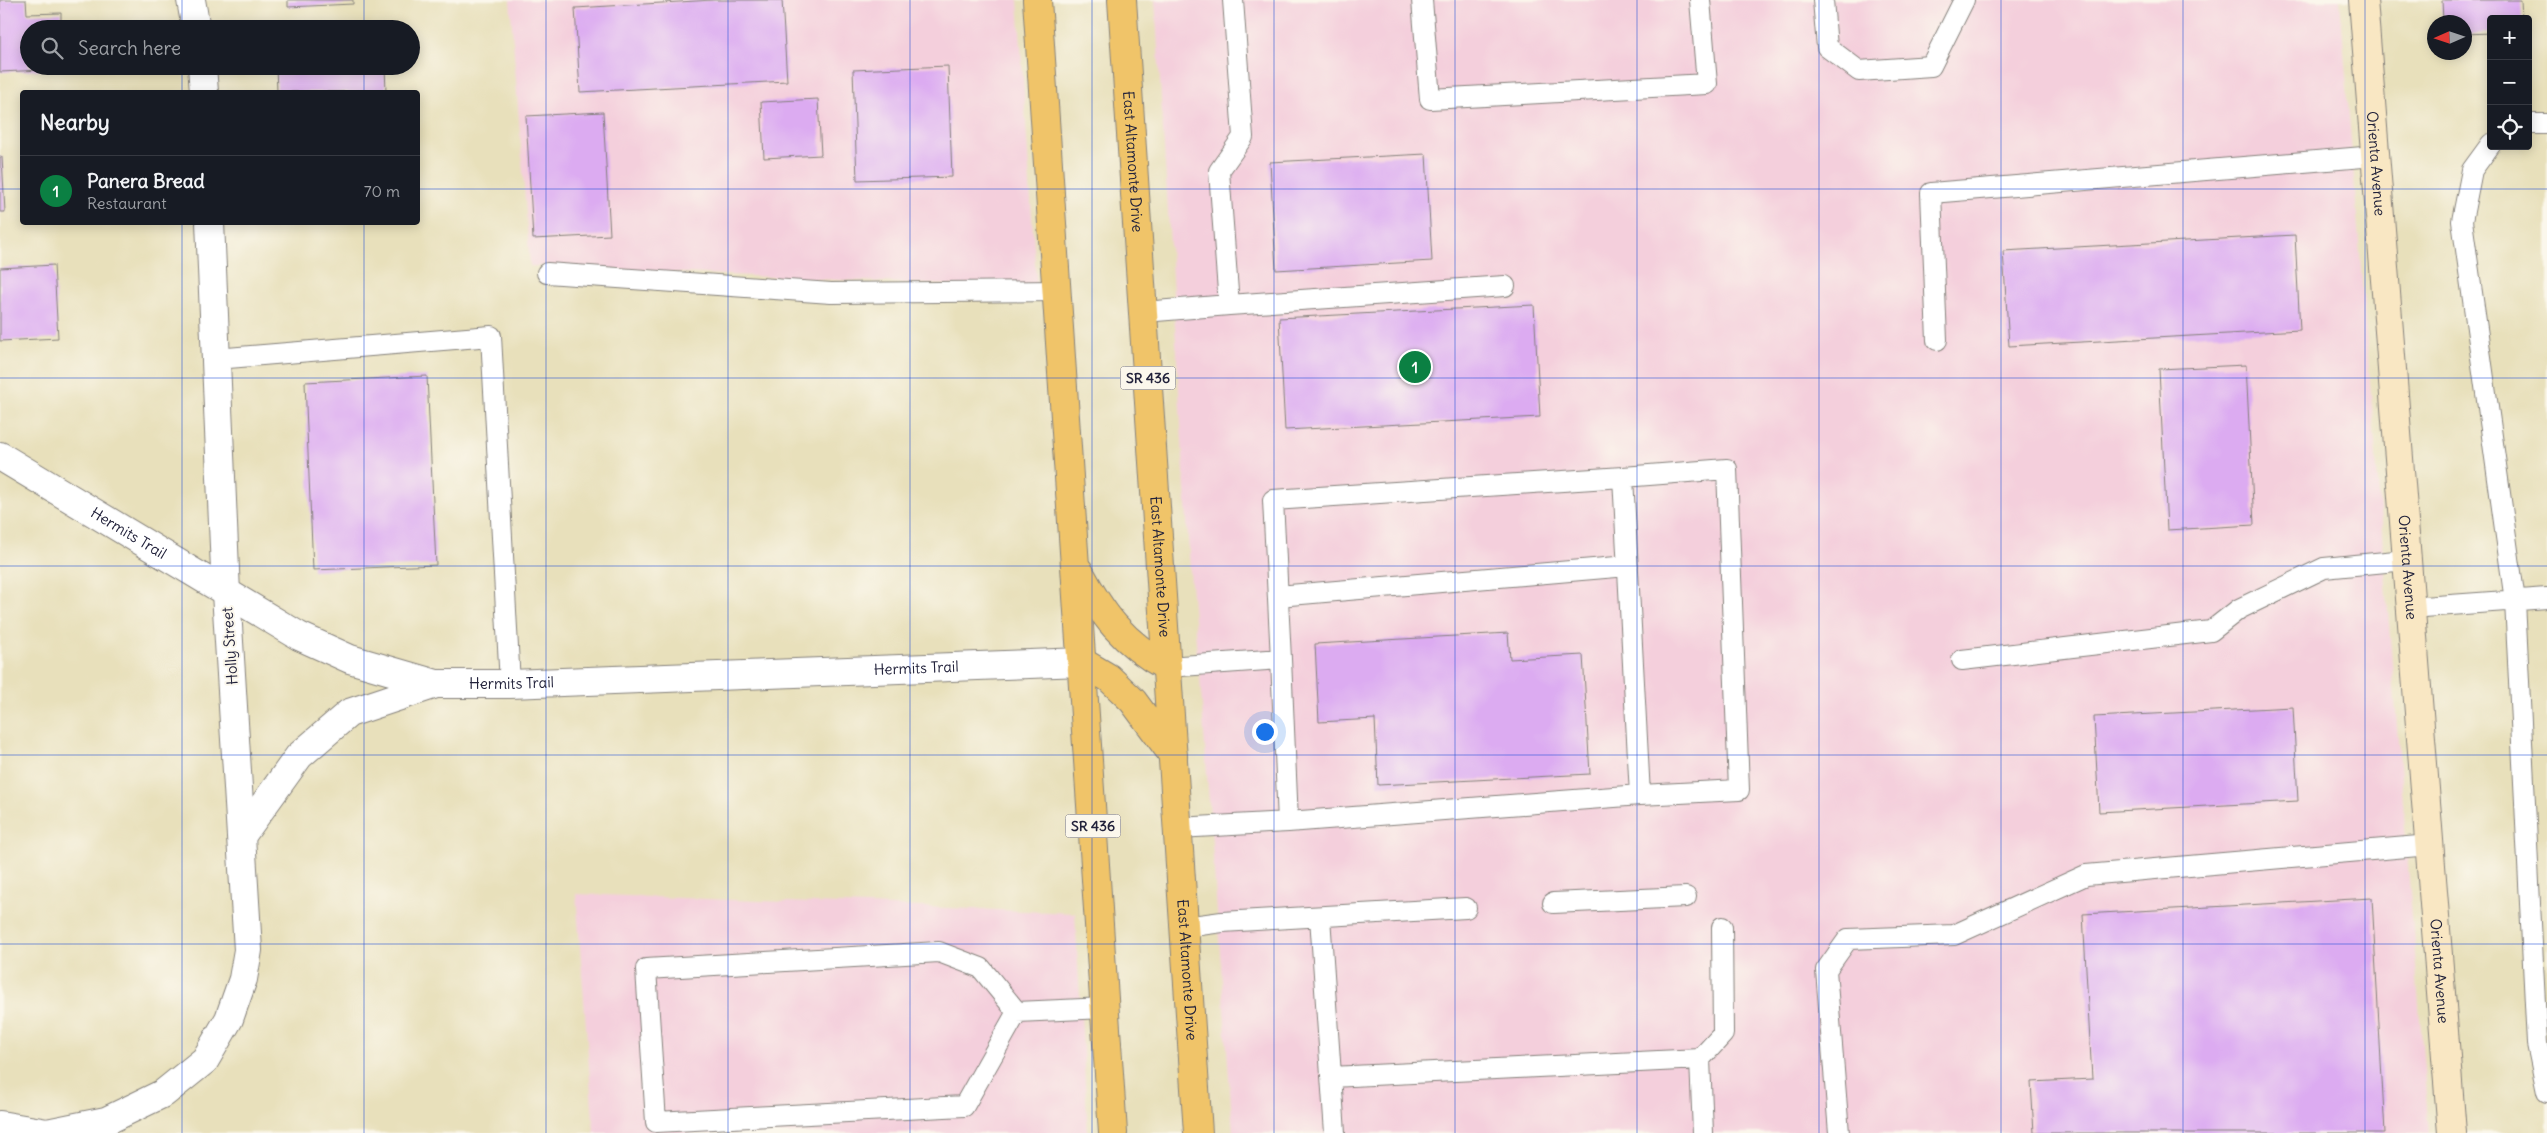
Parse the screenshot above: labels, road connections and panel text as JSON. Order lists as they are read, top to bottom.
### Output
{
  "streets": {
    "main road": ["East Altamonte Drive", "SR 436"],
    "street": ["Orienta Avenue", "Hermits Trail", "Holly Street"]
  },
  "crossings": [
    ["SR 436", "Hermits Trail"],
    ["Hermits Trail", "Holly Street"]
  ],
  "north": "left",
  "page": {
    "map_buttons": ["+", "−"],
    "search": "Search here",
    "heading": "Nearby",
    "list": [
      {
        "mark": "1",
        "name": "Panera Bread",
        "note": "Restaurant",
        "value": "70 m"
      }
    ],
    "pins": "1"
  }
}
